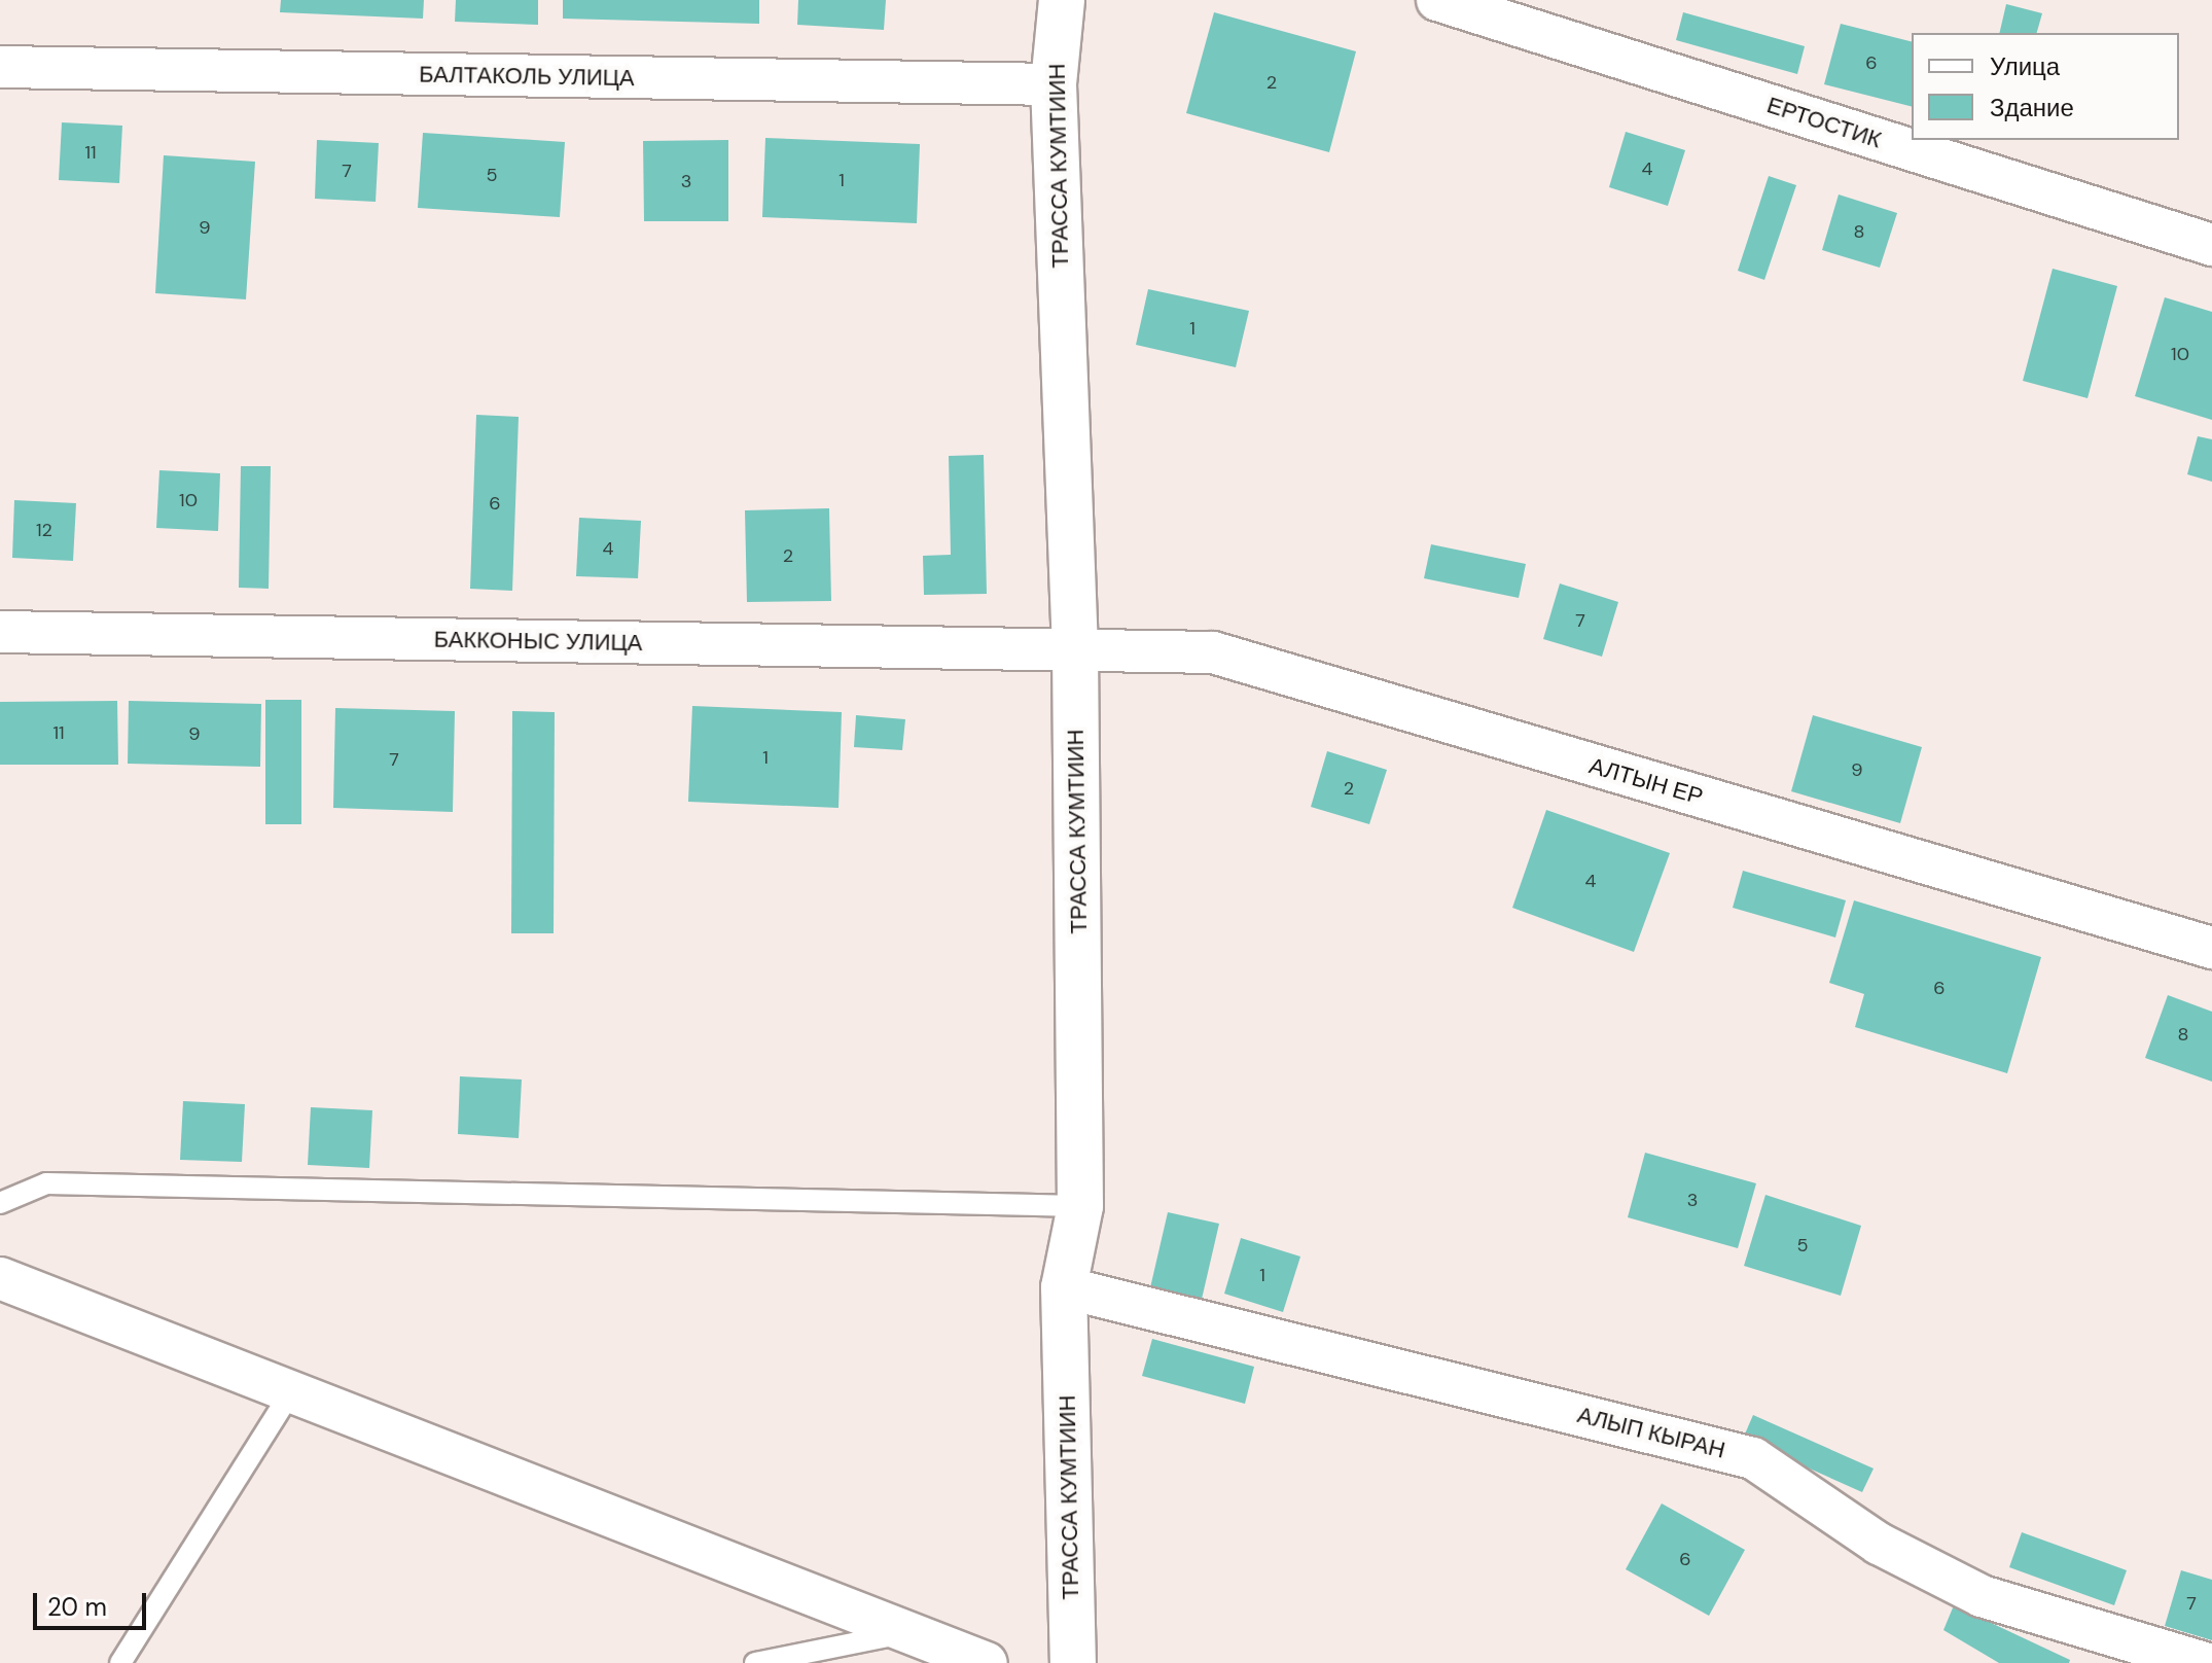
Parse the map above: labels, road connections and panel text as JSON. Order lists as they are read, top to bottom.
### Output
{
  "streets": {
    "street": [
      "БАЛТАКОЛЬ УЛИЦА",
      "ЕРТОСТИК",
      "ТРАССА КУМТИИН",
      "БАККОНЫС УЛИЦА",
      "АЛТЫН ЕР",
      "АЛЫП КЫРАН"
    ]
  },
  "crossings": [
    ["БАЛТАКОЛЬ УЛИЦА", "ТРАССА КУМТИИН"],
    ["ТРАССА КУМТИИН", "БАККОНЫС УЛИЦА"],
    ["ТРАССА КУМТИИН", "АЛТЫН ЕР"],
    ["ТРАССА КУМТИИН", "АЛЫП КЫРАН"],
    ["БАККОНЫС УЛИЦА", "АЛТЫН ЕР"]
  ],
  "house_numbers": [
    "6",
    "2",
    "11",
    "4",
    "7",
    "5",
    "1",
    "3",
    "9",
    "8",
    "1",
    "10",
    "10",
    "6",
    "12",
    "4",
    "2",
    "7",
    "11",
    "9",
    "1",
    "7",
    "9",
    "2",
    "4",
    "6",
    "8",
    "3",
    "5",
    "1",
    "6",
    "7"
  ],
  "legend": ["Улица", "Здание"],
  "scale_bar": "20 m"
}
